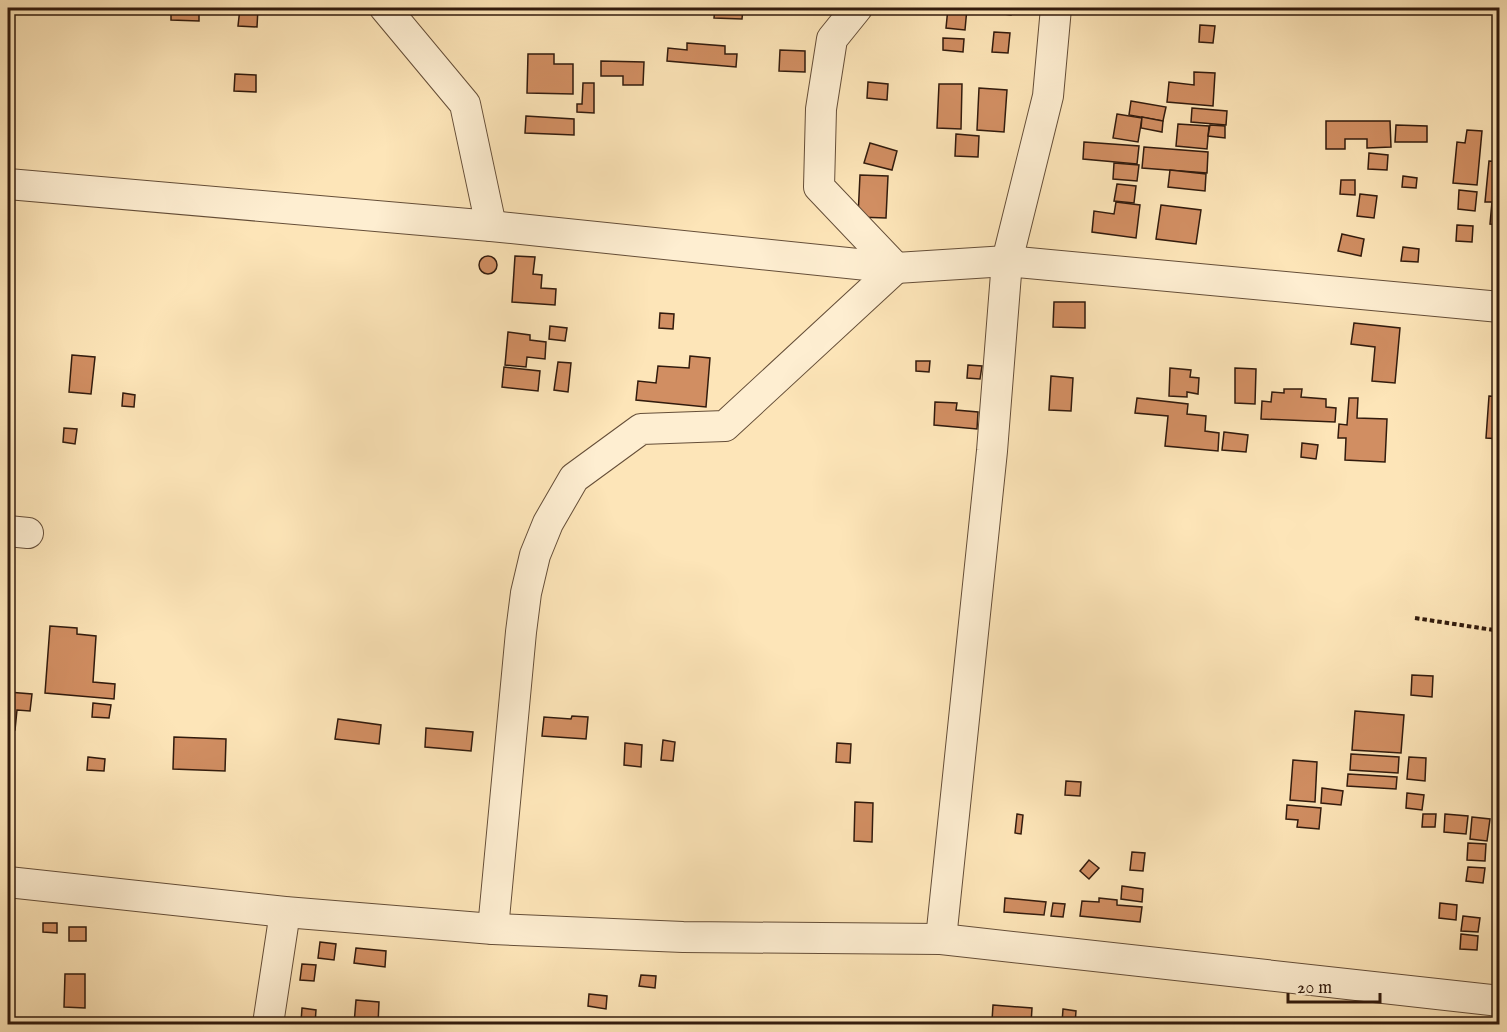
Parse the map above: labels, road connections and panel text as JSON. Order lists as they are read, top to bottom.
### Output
{
  "scale_bar": "20 m"
}
